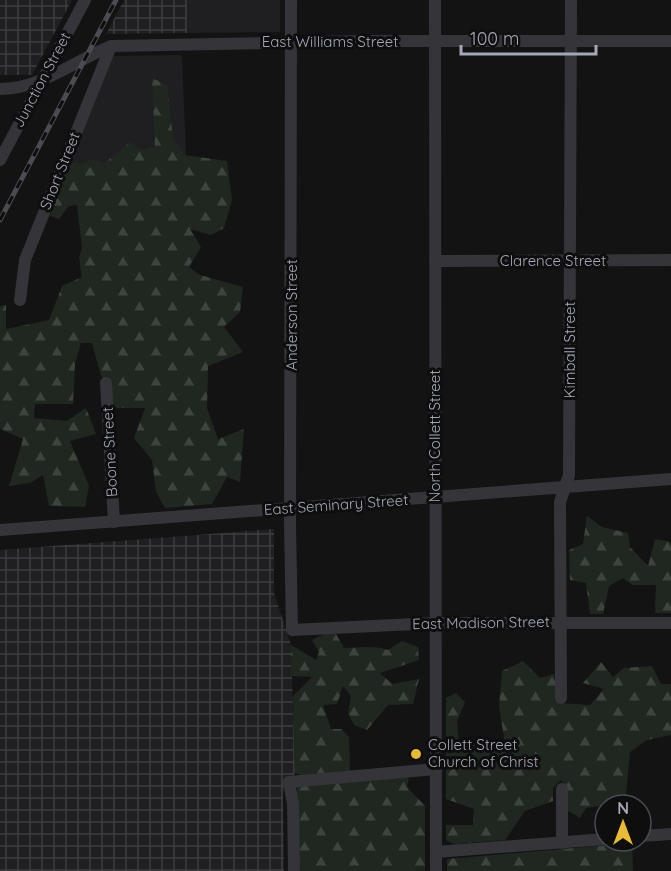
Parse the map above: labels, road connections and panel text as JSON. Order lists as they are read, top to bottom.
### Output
{
  "streets": {
    "street": [
      "East Williams Street",
      "Junction Street",
      "Short Street",
      "Clarence Street",
      "Anderson Street",
      "Kimball Street",
      "North Collett Street",
      "Boone Street",
      "East Seminary Street",
      "East Madison Street"
    ]
  },
  "crossings": [
    ["East Williams Street", "Junction Street"],
    ["East Williams Street", "Short Street"],
    ["East Williams Street", "Anderson Street"],
    ["East Williams Street", "Kimball Street"],
    ["East Williams Street", "North Collett Street"],
    ["Clarence Street", "Kimball Street"],
    ["Clarence Street", "North Collett Street"],
    ["Anderson Street", "East Seminary Street"],
    ["Anderson Street", "East Madison Street"],
    ["Kimball Street", "East Seminary Street"],
    ["Kimball Street", "East Madison Street"],
    ["North Collett Street", "East Seminary Street"],
    ["North Collett Street", "East Madison Street"],
    ["Boone Street", "East Seminary Street"]
  ],
  "places": ["Collett Street Church of Christ"],
  "scale_bar": "100 m",
  "north": "top"
}
